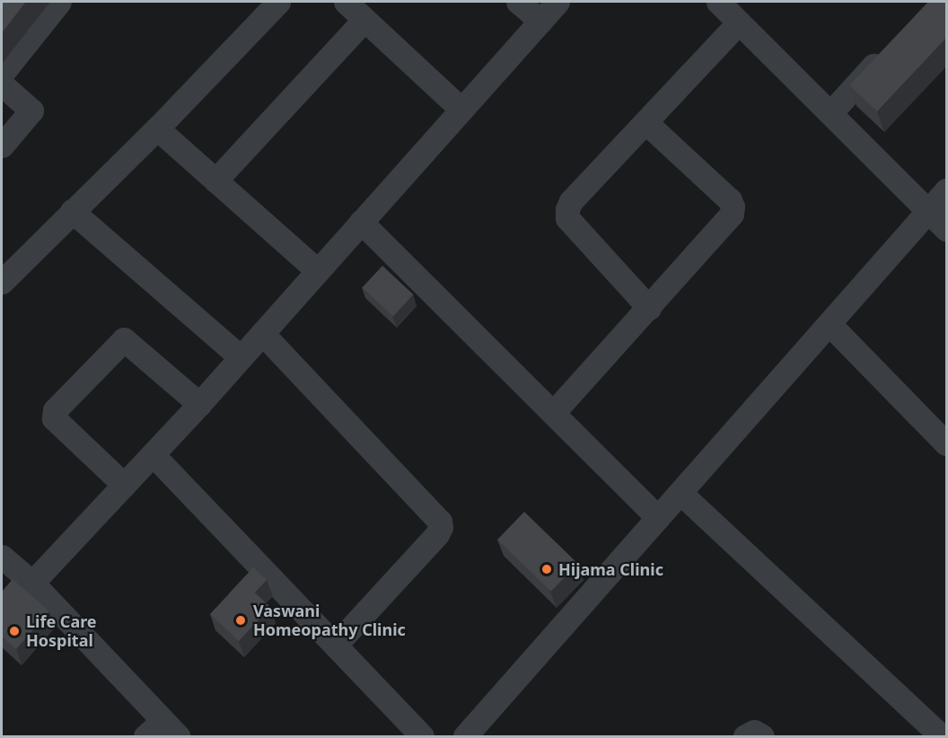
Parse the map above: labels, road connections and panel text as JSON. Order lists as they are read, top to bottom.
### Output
{
  "places": ["Hijama Clinic", "Vaswani Homeopathy Clinic", "Life Care Hospital"]
}
